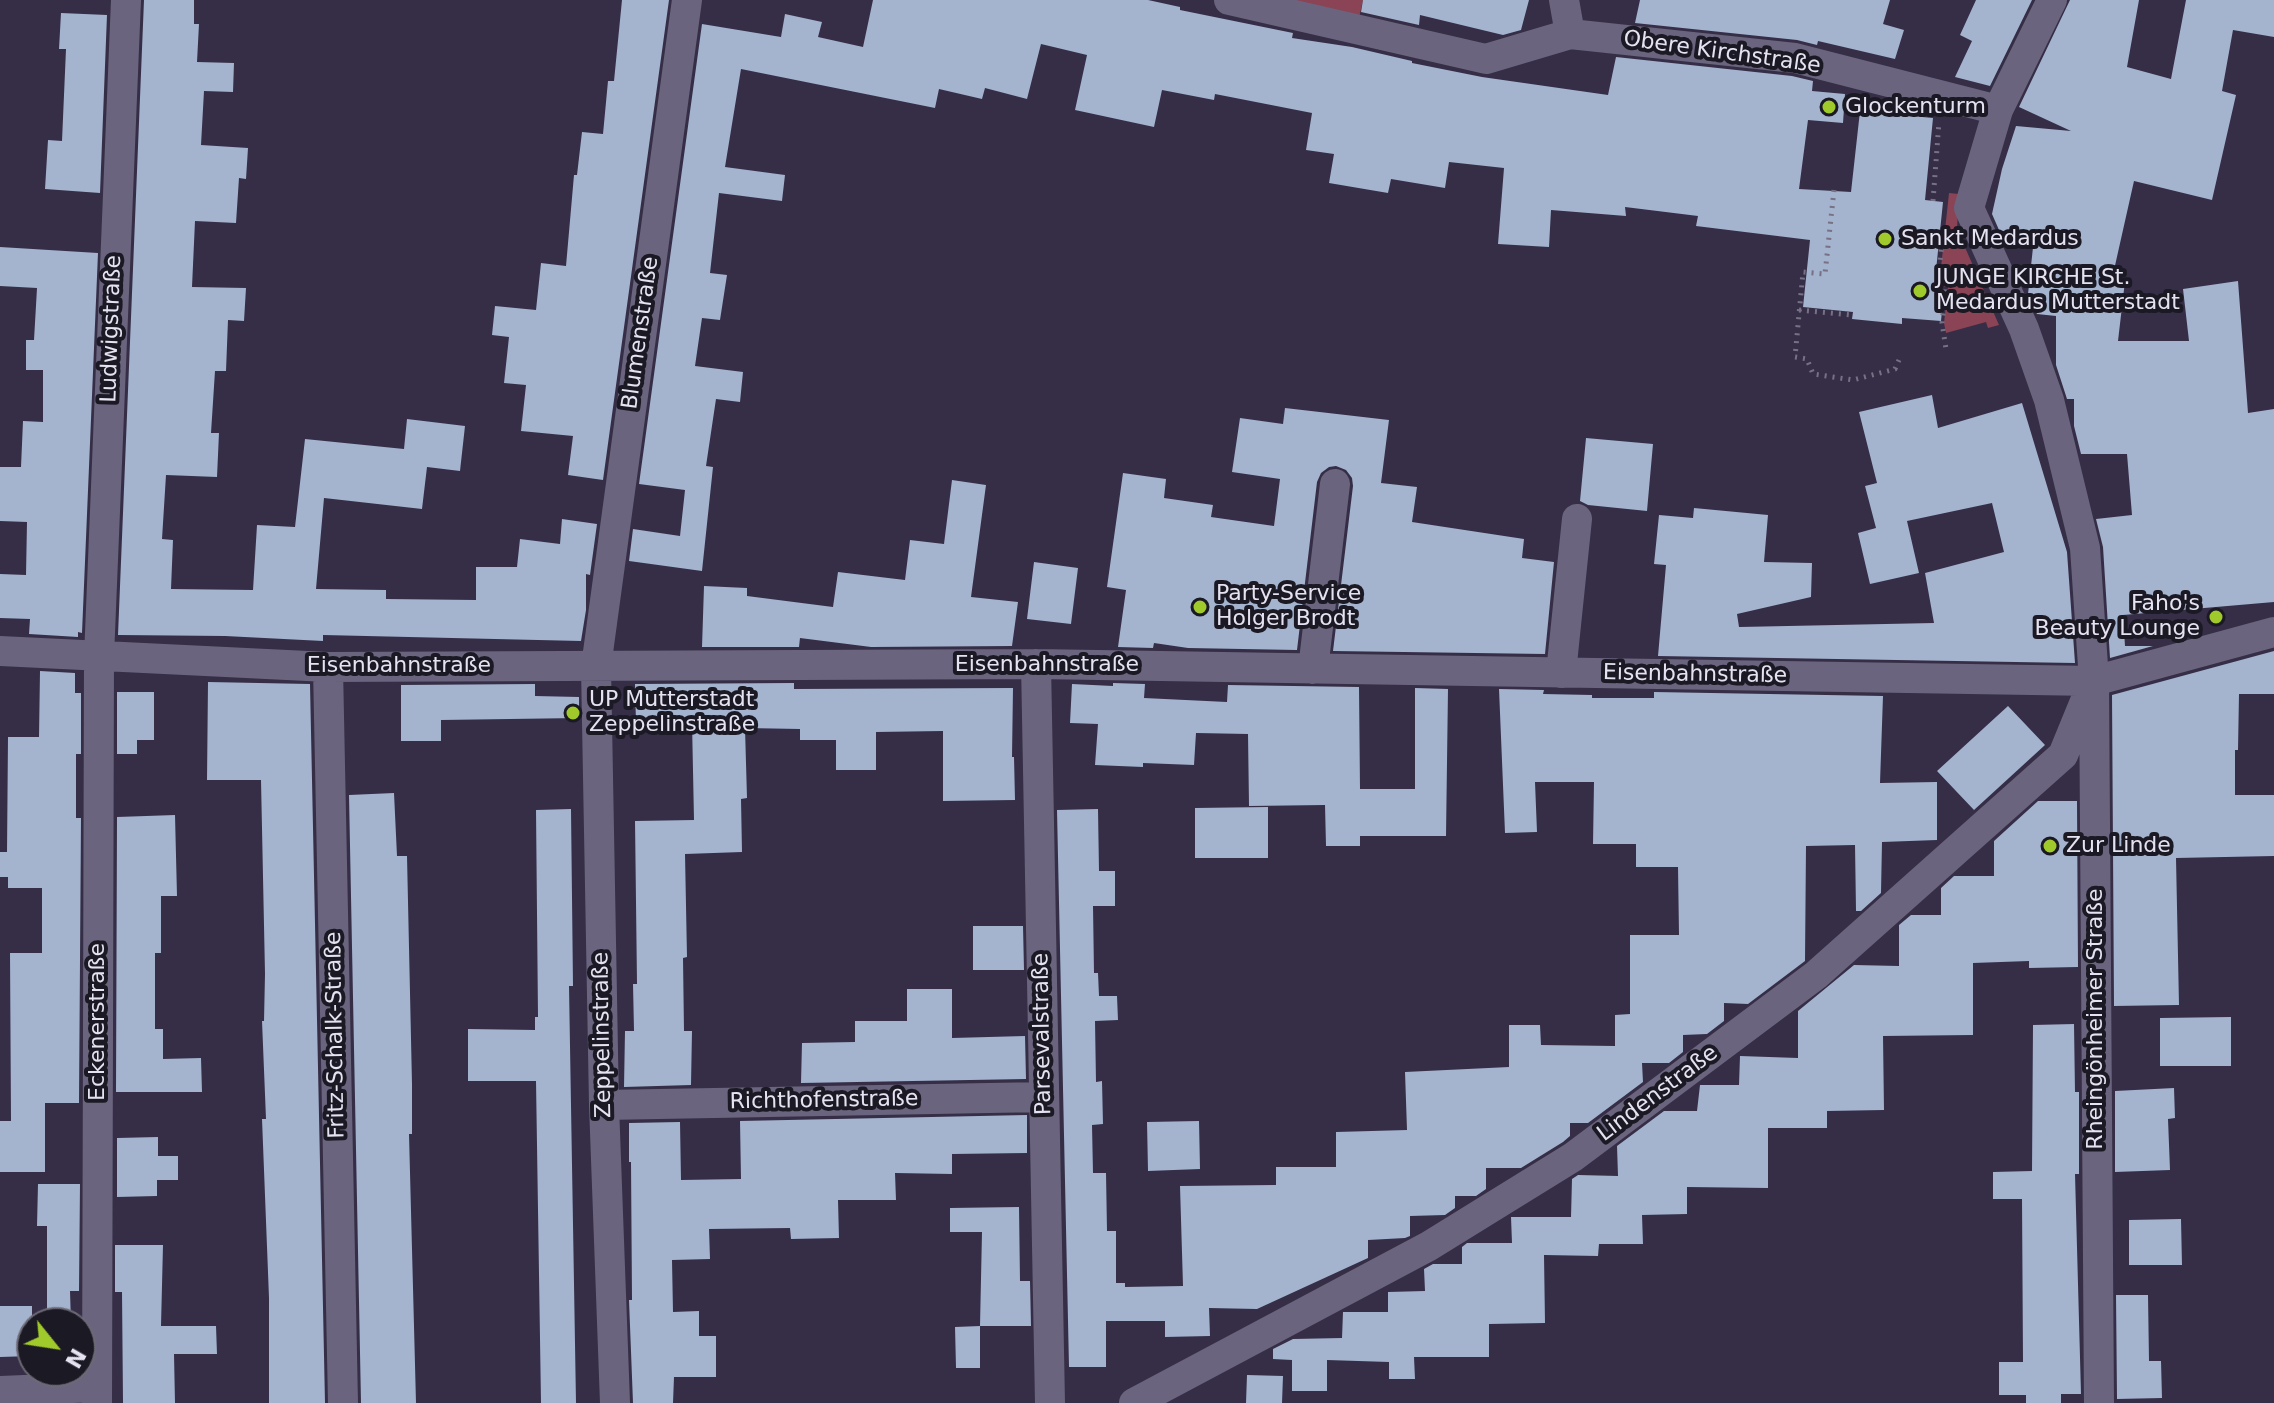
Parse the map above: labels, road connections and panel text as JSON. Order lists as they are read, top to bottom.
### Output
{
  "streets": {
    "street": [
      "Obere Kirchstraße",
      "Ludwigstraße",
      "Blumenstraße",
      "Eisenbahnstraße",
      "Rheingönheimer Straße",
      "Eckenerstraße",
      "Parsevalstraße",
      "Fritz-Schalk-Straße",
      "Zeppelinstraße",
      "Lindenstraße",
      "Richthofenstraße"
    ]
  },
  "crossings": [
    ["Obere Kirchstraße", "Rheingönheimer Straße"],
    ["Ludwigstraße", "Eisenbahnstraße"],
    ["Ludwigstraße", "Eckenerstraße"],
    ["Blumenstraße", "Eisenbahnstraße"],
    ["Blumenstraße", "Zeppelinstraße"],
    ["Eisenbahnstraße", "Rheingönheimer Straße"],
    ["Eisenbahnstraße", "Eckenerstraße"],
    ["Eisenbahnstraße", "Parsevalstraße"],
    ["Eisenbahnstraße", "Fritz-Schalk-Straße"],
    ["Eisenbahnstraße", "Zeppelinstraße"],
    ["Eisenbahnstraße", "Lindenstraße"],
    ["Rheingönheimer Straße", "Lindenstraße"],
    ["Parsevalstraße", "Richthofenstraße"],
    ["Zeppelinstraße", "Richthofenstraße"]
  ],
  "places": [
    "Glockenturm",
    "Sankt Medardus",
    "JUNGE KIRCHE St. Medardus Mutterstadt",
    "Party-Service Holger Brodt",
    "Faho's Beauty Lounge",
    "UP Mutterstadt Zeppelinstraße",
    "Zur Linde"
  ],
  "north": "bottom right"
}
